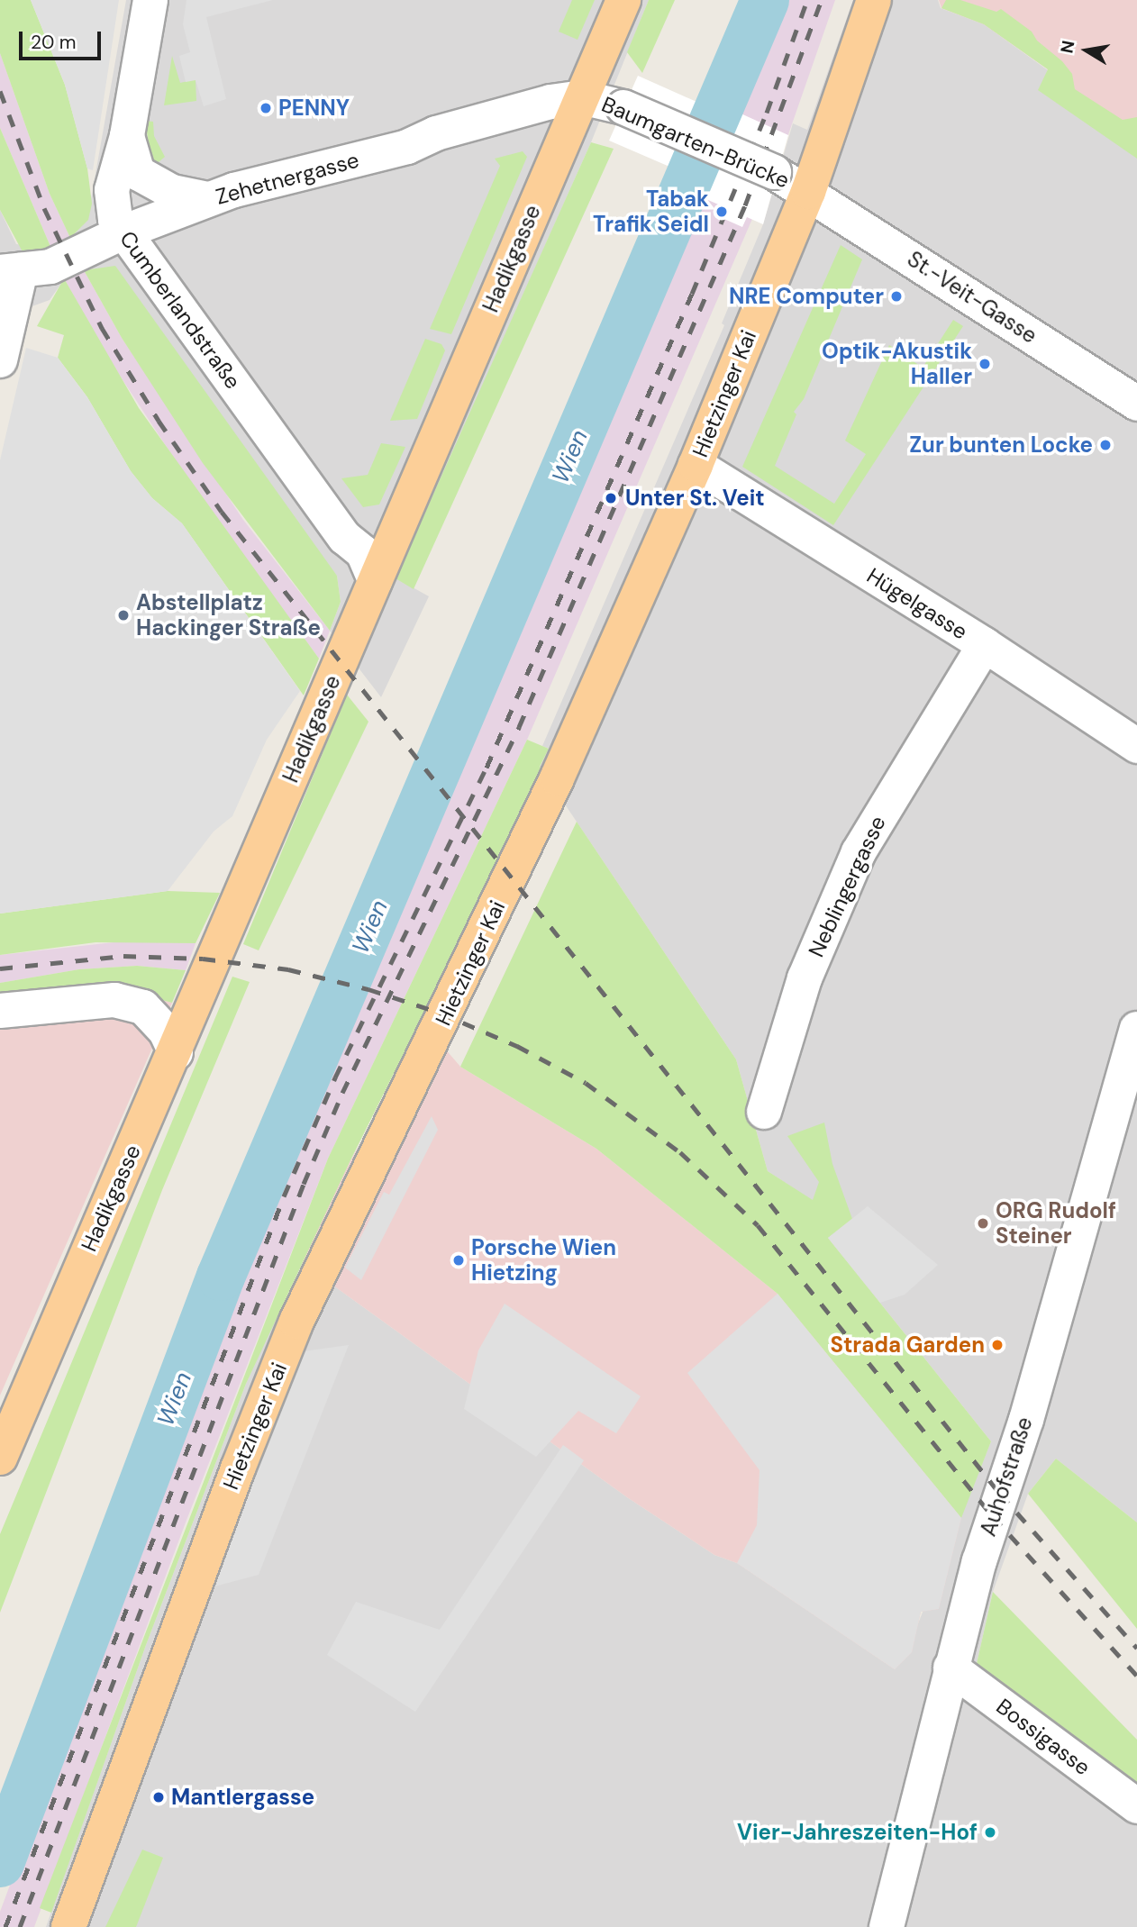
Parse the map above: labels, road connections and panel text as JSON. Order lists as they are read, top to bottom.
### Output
{
  "streets": {
    "main road": ["Hadikgasse", "Hietzinger Kai"],
    "street": [
      "Baumgarten-Brücke",
      "Zehetnergasse",
      "St.-Veit-Gasse",
      "Cumberlandstraße",
      "Hügelgasse",
      "Neblingergasse",
      "Auhofstraße",
      "Bossigasse"
    ]
  },
  "crossings": [
    ["Baumgarten-Brücke", "Zehetnergasse"],
    ["Baumgarten-Brücke", "Hadikgasse"],
    ["Baumgarten-Brücke", "St.-Veit-Gasse"],
    ["Baumgarten-Brücke", "Hietzinger Kai"],
    ["Zehetnergasse", "Hadikgasse"],
    ["Zehetnergasse", "Cumberlandstraße"],
    ["Hadikgasse", "Cumberlandstraße"],
    ["St.-Veit-Gasse", "Hietzinger Kai"],
    ["Hietzinger Kai", "Hügelgasse"],
    ["Hügelgasse", "Neblingergasse"],
    ["Auhofstraße", "Bossigasse"]
  ],
  "water": ["Wien"],
  "places": [
    "PENNY",
    "Tabak Trafik Seidl",
    "NRE Computer",
    "Optik-Akustik Haller",
    "Zur bunten Locke",
    "Unter St. Veit",
    "Abstellplatz Hackinger Straße",
    "ORG Rudolf Steiner",
    "Porsche Wien Hietzing",
    "Strada Garden",
    "Mantlergasse",
    "Vier-Jahreszeiten-Hof"
  ],
  "scale_bar": "20 m",
  "north": "left"
}
